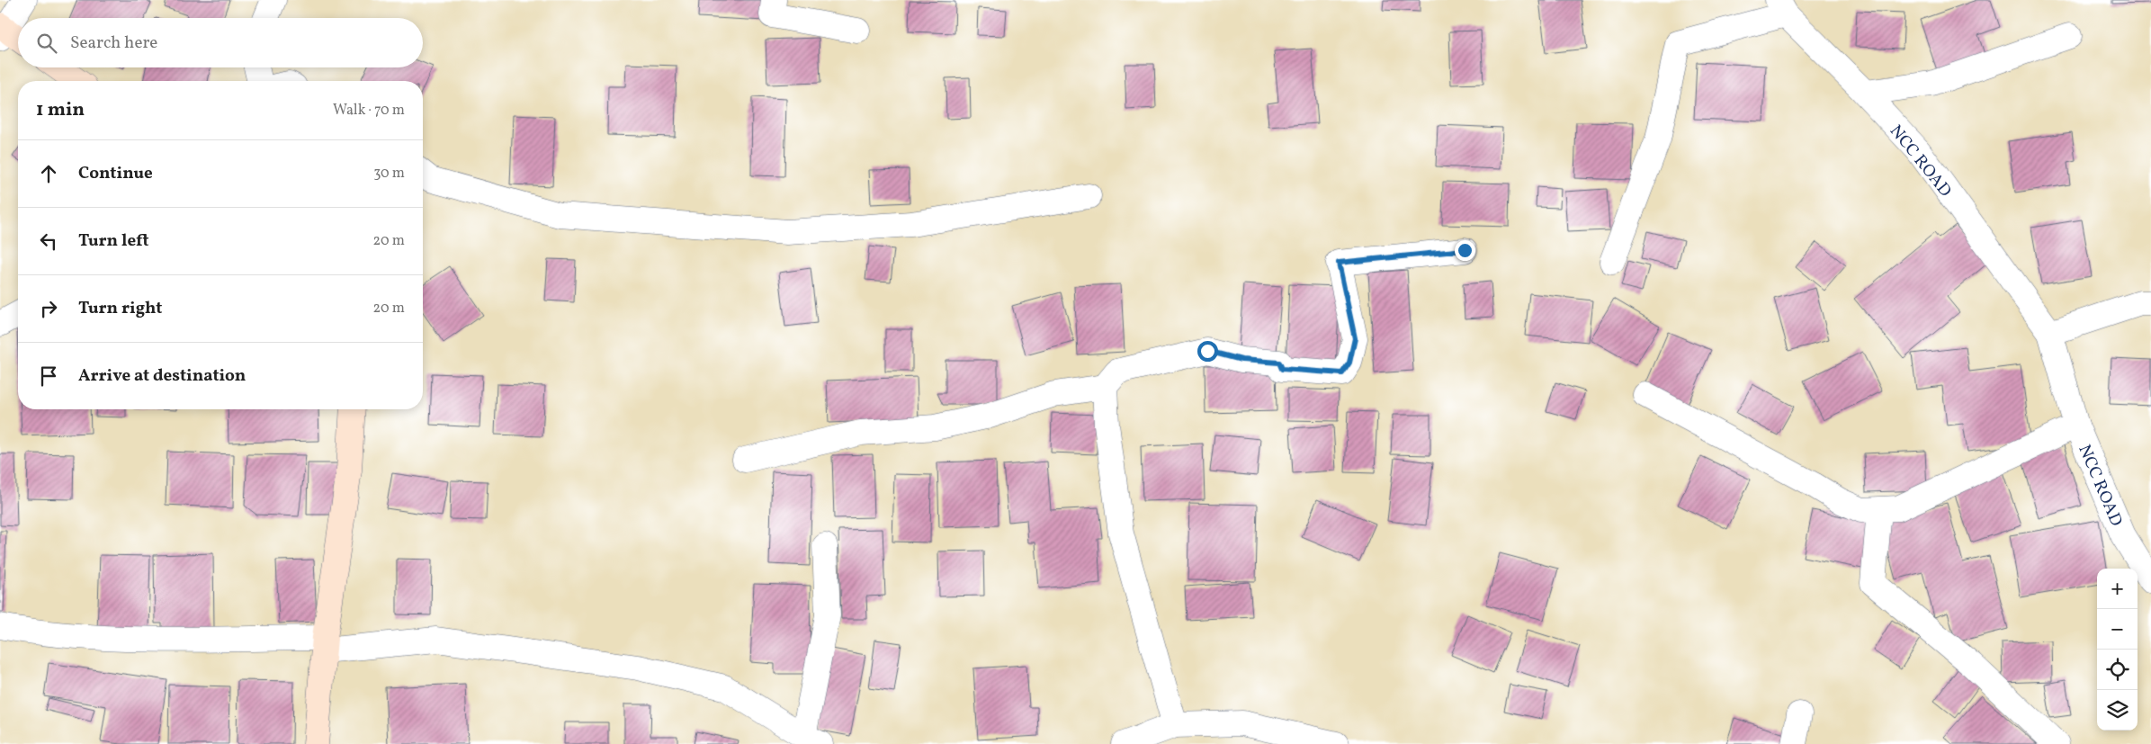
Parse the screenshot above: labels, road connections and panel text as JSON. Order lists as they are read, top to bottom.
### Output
{
  "streets": {
    "street": ["NCC ROAD"]
  },
  "page": {
    "search": "Search here",
    "heading": ["1 min", "Walk · 70 m"],
    "list": [
      ["Continue", "30 m"],
      ["Turn left", "20 m"],
      ["Turn right", "20 m"],
      "Arrive at destination"
    ],
    "map_buttons": ["+", "−"]
  }
}
